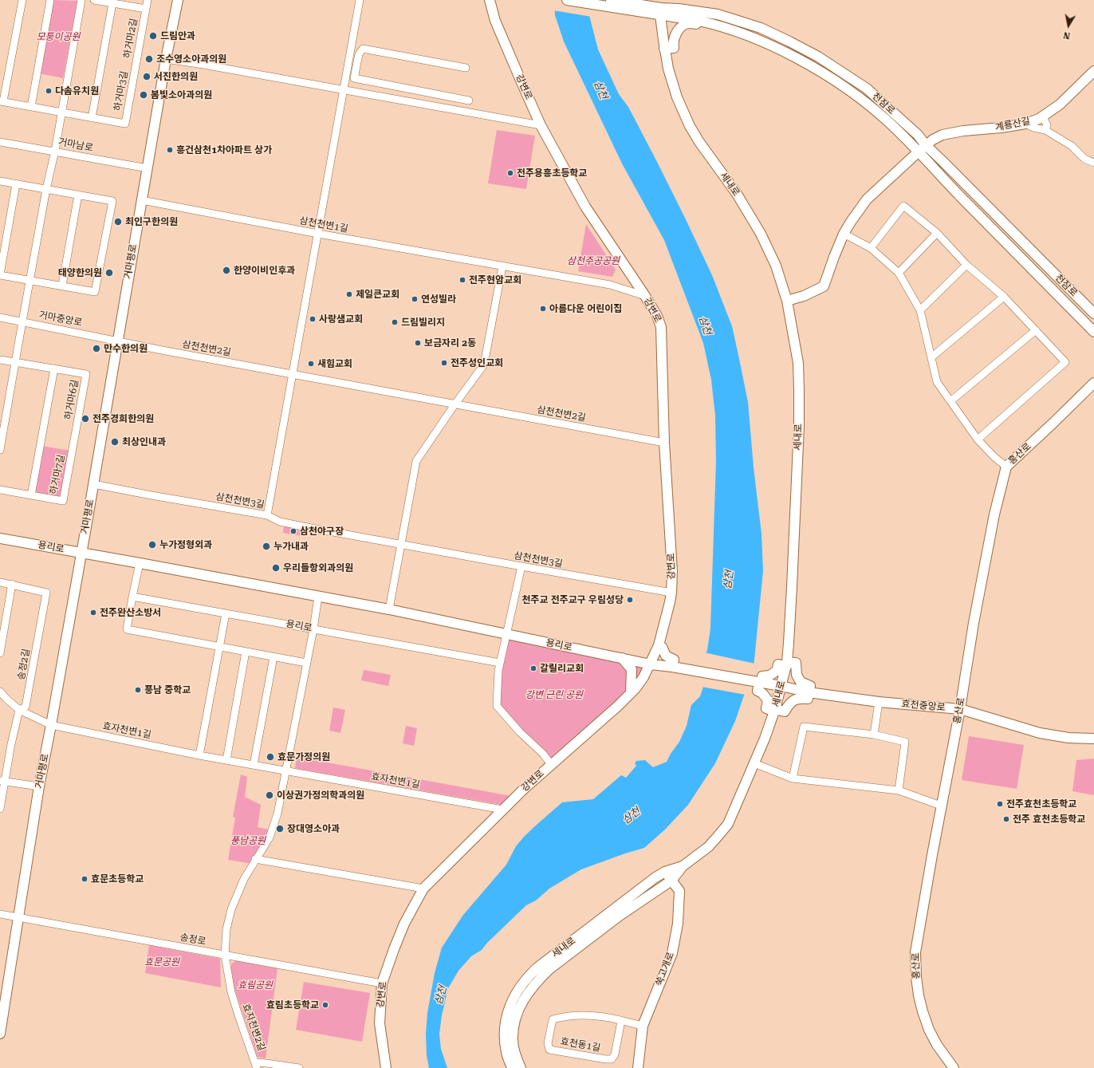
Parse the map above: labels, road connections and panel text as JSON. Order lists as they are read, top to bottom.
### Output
{
  "streets": {
    "street": [
      "하거마2길",
      "강변로",
      "하거마3길",
      "천잠로",
      "계룡산길",
      "거마남로",
      "세내로",
      "삼천천변1길",
      "거마평로",
      "거마중앙로",
      "삼천천변2길",
      "하거마6길",
      "홍산로",
      "하거마7길",
      "삼천천변3길",
      "용리로",
      "송정2길",
      "효천중앙로",
      "효자천변1길",
      "송정로",
      "쑥고개로",
      "효자천변2길",
      "효천동1길"
    ]
  },
  "crossings": [
    ["하거마2길", "하거마3길"],
    ["강변로", "삼천천변1길"],
    ["강변로", "삼천천변2길"],
    ["강변로", "삼천천변3길"],
    ["강변로", "용리로"],
    ["강변로", "효자천변1길"],
    ["강변로", "송정로"],
    ["천잠로", "계룡산길"],
    ["천잠로", "세내로"],
    ["거마남로", "거마평로"],
    ["세내로", "효천중앙로"],
    ["세내로", "쑥고개로"],
    ["삼천천변1길", "거마평로"],
    ["거마평로", "거마중앙로"],
    ["거마평로", "삼천천변2길"],
    ["거마평로", "삼천천변3길"],
    ["거마평로", "용리로"],
    ["거마평로", "효자천변1길"],
    ["거마평로", "송정로"],
    ["거마중앙로", "삼천천변2길"],
    ["하거마6길", "하거마7길"],
    ["홍산로", "효천중앙로"],
    ["용리로", "효천중앙로"],
    ["송정로", "효자천변2길"],
    ["쑥고개로", "효천동1길"]
  ],
  "water": ["삼천"],
  "parks": [
    "모퉁이공원",
    "삼천주공공원",
    "강변 근린 공원",
    "풍남공원",
    "효문공원",
    "효림공원"
  ],
  "places": [
    "드림안과",
    "조수영소아과의원",
    "서진한의원",
    "다솜유치원",
    "봄빛소아과의원",
    "흥건삼천1차아파트 상가",
    "전주용흥초등학교",
    "최인구한의원",
    "한양이비인후과",
    "태양한의원",
    "전주현암교회",
    "제일큰교회",
    "연성빌라",
    "아름다운 어린이집",
    "사랑샘교회",
    "드림빌리지",
    "보금자리 2동",
    "만수한의원",
    "전주성인교회",
    "새힘교회",
    "전주경희한의원",
    "최상인내과",
    "삼천야구장",
    "누가정형외과",
    "누가내과",
    "우리들항외과의원",
    "천주교 전주교구 우림성당",
    "전주완산소방서",
    "갈릴리교회",
    "풍남 중학교",
    "효문가정의원",
    "이상권가정의학과의원",
    "전주효천초등학교",
    "전주 효천초등학교",
    "장대영소아과",
    "효문초등학교",
    "효림초등학교"
  ],
  "north": "bottom"
}
